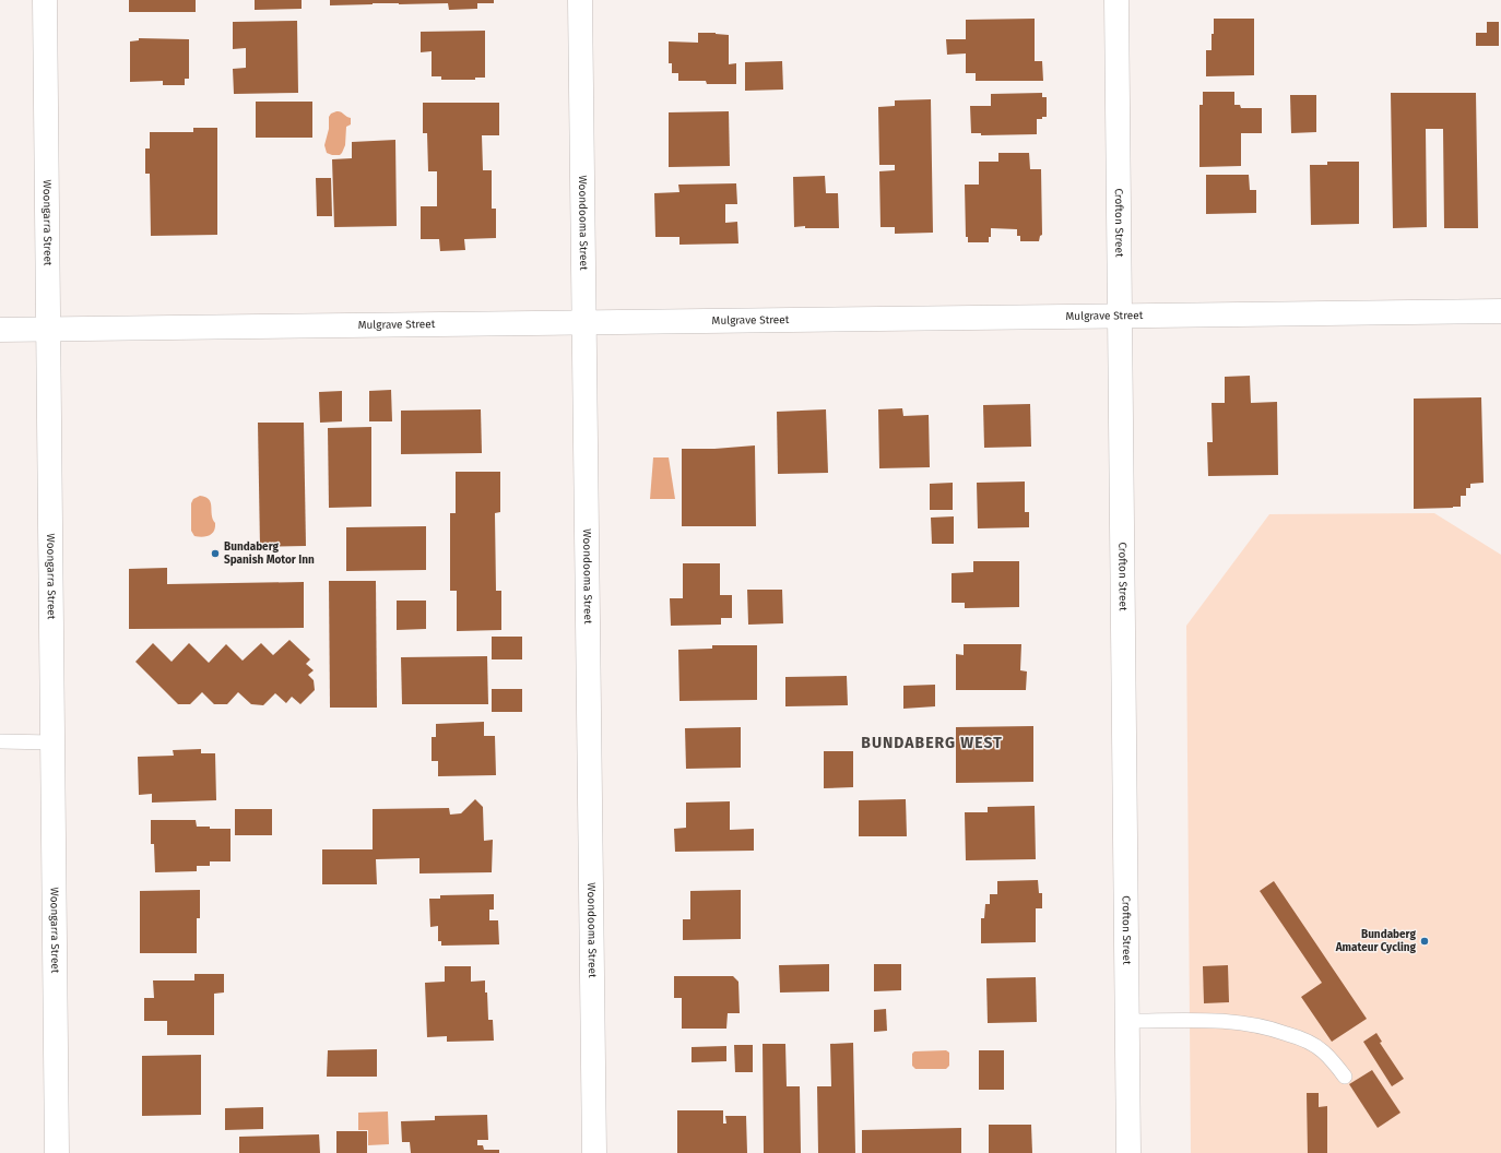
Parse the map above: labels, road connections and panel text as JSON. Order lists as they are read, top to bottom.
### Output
{
  "streets": {
    "street": [
      "Woongarra Street",
      "Woondooma Street",
      "Crofton Street",
      "Mulgrave Street"
    ]
  },
  "crossings": [
    ["Woongarra Street", "Mulgrave Street"],
    ["Woondooma Street", "Mulgrave Street"],
    ["Crofton Street", "Mulgrave Street"]
  ],
  "districts": ["BUNDABERG WEST"],
  "places": ["Bundaberg Spanish Motor Inn", "Bundaberg Amateur Cycling"]
}
